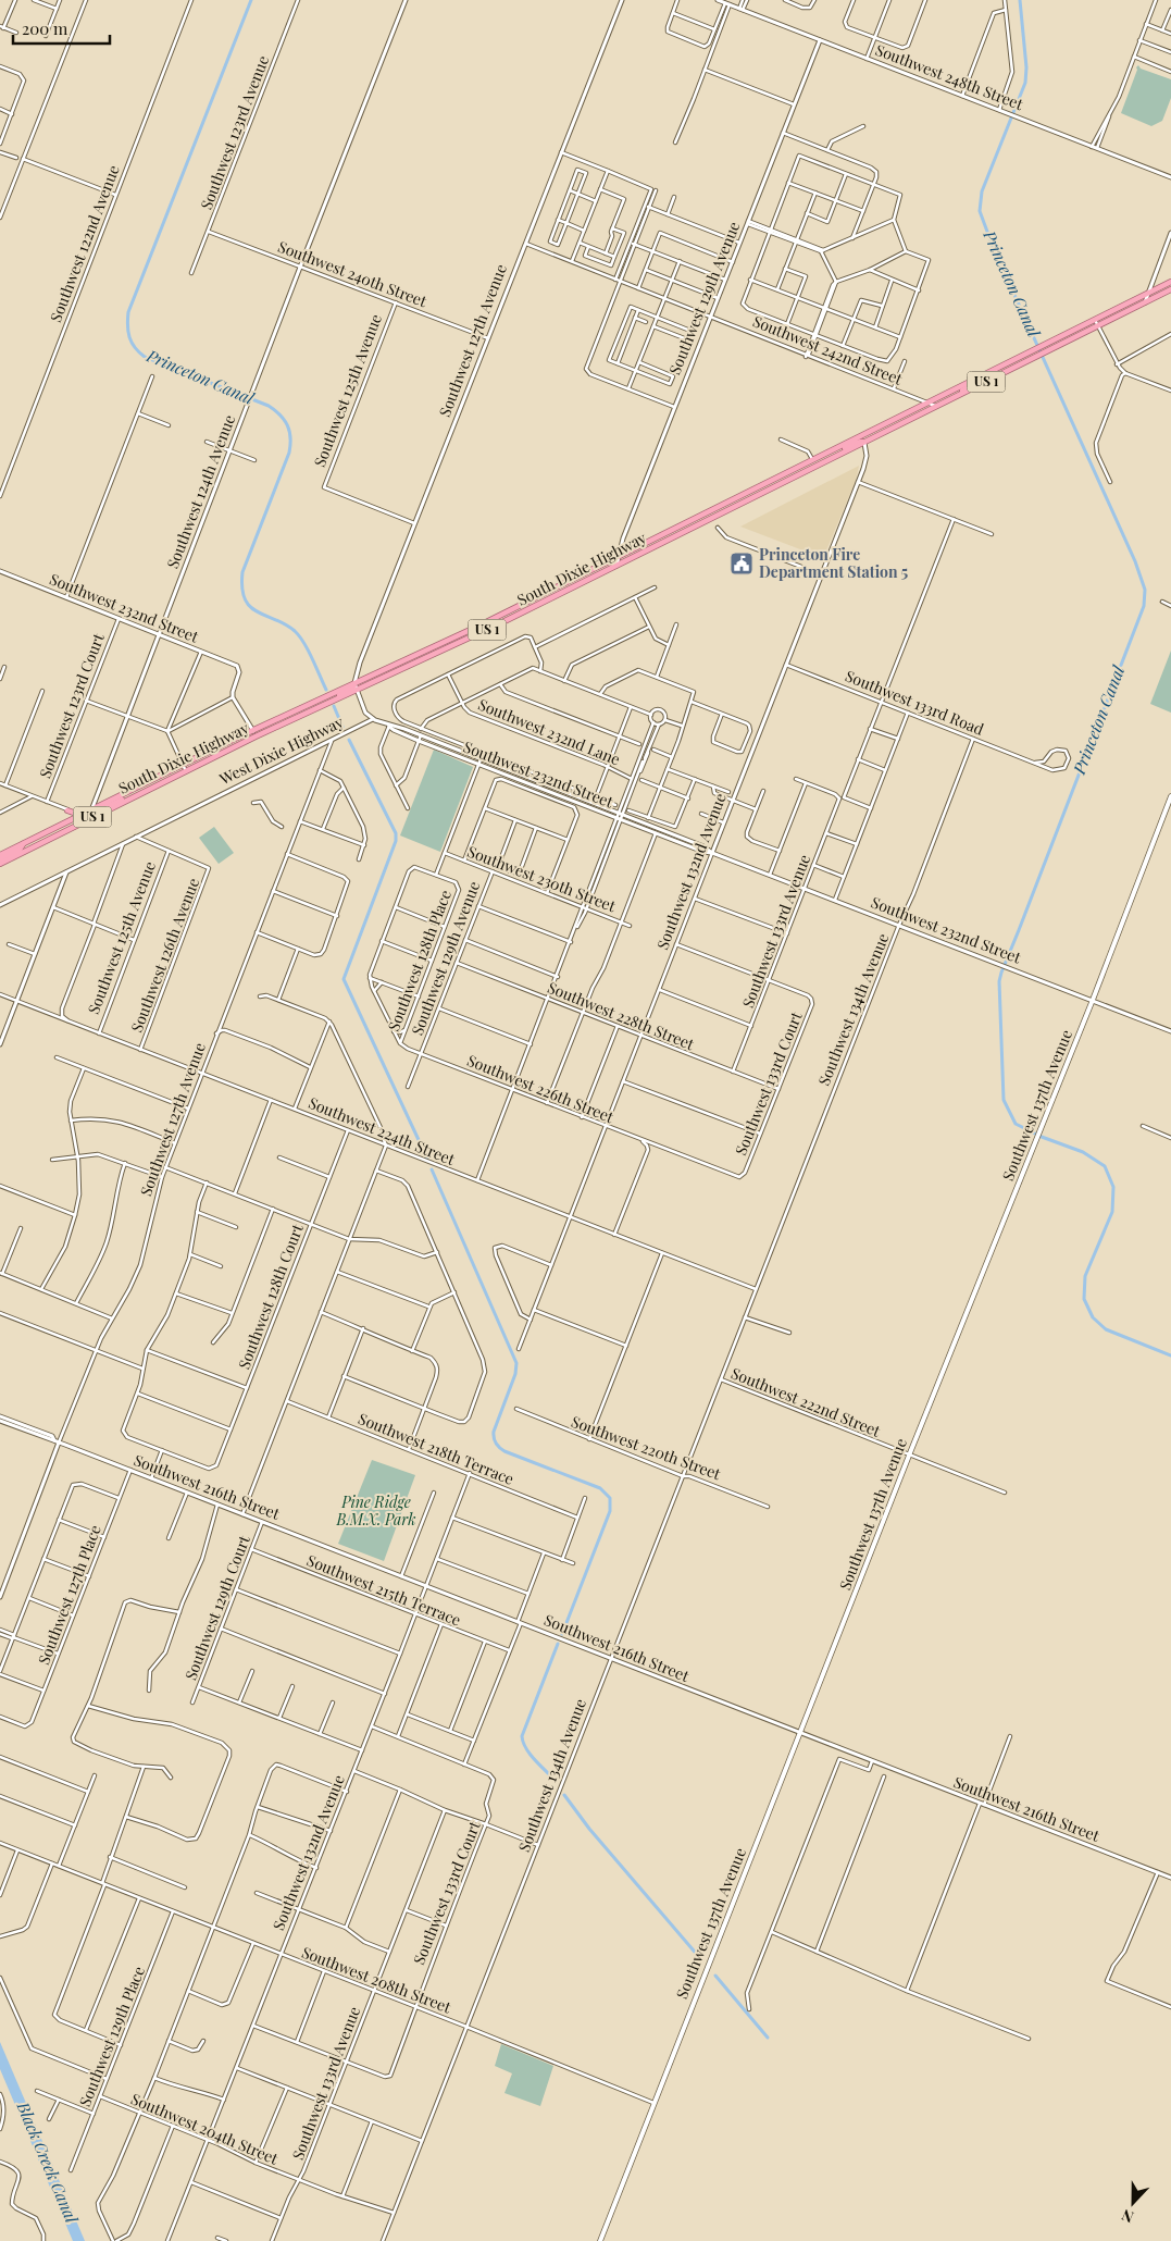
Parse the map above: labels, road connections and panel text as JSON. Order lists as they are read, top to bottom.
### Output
{
  "streets": {
    "highway": ["US 1", "South Dixie Highway"],
    "main road": ["Southwest 137th Avenue"],
    "street": [
      "Southwest 248th Street",
      "Southwest 123rd Avenue",
      "Southwest 122nd Avenue",
      "Southwest 240th Street",
      "Southwest 129th Avenue",
      "Southwest 127th Avenue",
      "Southwest 242nd Street",
      "Southwest 125th Avenue",
      "Southwest 124th Avenue",
      "Southwest 232nd Street",
      "Southwest 133rd Road",
      "Southwest 123rd Court",
      "Southwest 232nd Lane",
      "West Dixie Highway",
      "Southwest 132nd Avenue",
      "Southwest 230th Street",
      "Southwest 133rd Avenue",
      "Southwest 126th Avenue",
      "Southwest 128th Place",
      "Southwest 134th Avenue",
      "Southwest 228th Street",
      "Southwest 133rd Court",
      "Southwest 226th Street",
      "Southwest 224th Street",
      "Southwest 128th Court",
      "Southwest 222nd Street",
      "Southwest 220th Street",
      "Southwest 218th Terrace",
      "Southwest 216th Street",
      "Southwest 215th Terrace",
      "Southwest 127th Place",
      "Southwest 129th Court",
      "Southwest 208th Street",
      "Southwest 129th Place",
      "Southwest 204th Street"
    ]
  },
  "crossings": [
    ["Southwest 248th Street", "Southwest 129th Avenue"],
    ["Southwest 123rd Avenue", "Southwest 240th Street"],
    ["Southwest 240th Street", "Southwest 127th Avenue"],
    ["Southwest 240th Street", "Southwest 125th Avenue"],
    ["Southwest 240th Street", "Southwest 124th Avenue"],
    ["Southwest 129th Avenue", "Southwest 242nd Street"],
    ["Southwest 129th Avenue", "South Dixie Highway"],
    ["Southwest 129th Avenue", "Southwest 230th Street"],
    ["Southwest 129th Avenue", "Southwest 228th Street"],
    ["Southwest 129th Avenue", "Southwest 226th Street"],
    ["Southwest 127th Avenue", "Southwest 242nd Street"],
    ["Southwest 127th Avenue", "Southwest 125th Avenue"],
    ["Southwest 127th Avenue", "South Dixie Highway"],
    ["Southwest 127th Avenue", "West Dixie Highway"],
    ["Southwest 127th Avenue", "Southwest 224th Street"],
    ["Southwest 127th Avenue", "Southwest 216th Street"],
    ["Southwest 242nd Street", "South Dixie Highway"],
    ["Southwest 125th Avenue", "Southwest 126th Avenue"],
    ["Southwest 125th Avenue", "Southwest 224th Street"],
    ["Southwest 124th Avenue", "South Dixie Highway"],
    ["Southwest 124th Avenue", "Southwest 232nd Street"],
    ["South Dixie Highway", "Southwest 132nd Avenue"],
    ["Southwest 232nd Street", "Southwest 123rd Court"],
    ["Southwest 232nd Street", "West Dixie Highway"],
    ["Southwest 232nd Street", "Southwest 132nd Avenue"],
    ["Southwest 232nd Street", "Southwest 133rd Avenue"],
    ["Southwest 232nd Street", "Southwest 134th Avenue"],
    ["Southwest 232nd Street", "Southwest 137th Avenue"],
    ["Southwest 133rd Road", "Southwest 132nd Avenue"],
    ["Southwest 133rd Road", "Southwest 133rd Avenue"],
    ["Southwest 133rd Road", "Southwest 134th Avenue"],
    ["Southwest 132nd Avenue", "Southwest 228th Street"],
    ["Southwest 132nd Avenue", "Southwest 133rd Court"],
    ["Southwest 132nd Avenue", "Southwest 226th Street"],
    ["Southwest 132nd Avenue", "Southwest 224th Street"],
    ["Southwest 132nd Avenue", "Southwest 218th Terrace"],
    ["Southwest 132nd Avenue", "Southwest 216th Street"],
    ["Southwest 132nd Avenue", "Southwest 215th Terrace"],
    ["Southwest 132nd Avenue", "Southwest 208th Street"],
    ["Southwest 132nd Avenue", "Southwest 204th Street"],
    ["Southwest 133rd Avenue", "Southwest 228th Street"],
    ["Southwest 133rd Avenue", "Southwest 133rd Court"],
    ["Southwest 133rd Avenue", "Southwest 208th Street"],
    ["Southwest 133rd Avenue", "Southwest 204th Street"],
    ["Southwest 126th Avenue", "Southwest 224th Street"],
    ["Southwest 128th Place", "Southwest 226th Street"],
    ["Southwest 134th Avenue", "Southwest 224th Street"],
    ["Southwest 134th Avenue", "Southwest 222nd Street"],
    ["Southwest 134th Avenue", "Southwest 220th Street"],
    ["Southwest 134th Avenue", "Southwest 216th Street"],
    ["Southwest 134th Avenue", "Southwest 208th Street"],
    ["Southwest 134th Avenue", "Southwest 204th Street"],
    ["Southwest 228th Street", "Southwest 133rd Court"],
    ["Southwest 133rd Court", "Southwest 226th Street"],
    ["Southwest 133rd Court", "Southwest 208th Street"],
    ["Southwest 137th Avenue", "Southwest 222nd Street"],
    ["Southwest 137th Avenue", "Southwest 216th Street"],
    ["Southwest 137th Avenue", "Southwest 208th Street"],
    ["Southwest 224th Street", "Southwest 128th Court"],
    ["Southwest 216th Street", "Southwest 127th Place"],
    ["Southwest 216th Street", "Southwest 129th Court"],
    ["Southwest 215th Terrace", "Southwest 129th Court"],
    ["Southwest 208th Street", "Southwest 129th Place"],
    ["Southwest 129th Place", "Southwest 204th Street"]
  ],
  "water": ["Princeton Canal", "Black Creek Canal"],
  "parks": ["Pine Ridge B.M.X. Park"],
  "places": {
    "public building": ["Princeton Fire Department Station 5"]
  },
  "scale_bar": "200 m",
  "north": "bottom"
}
